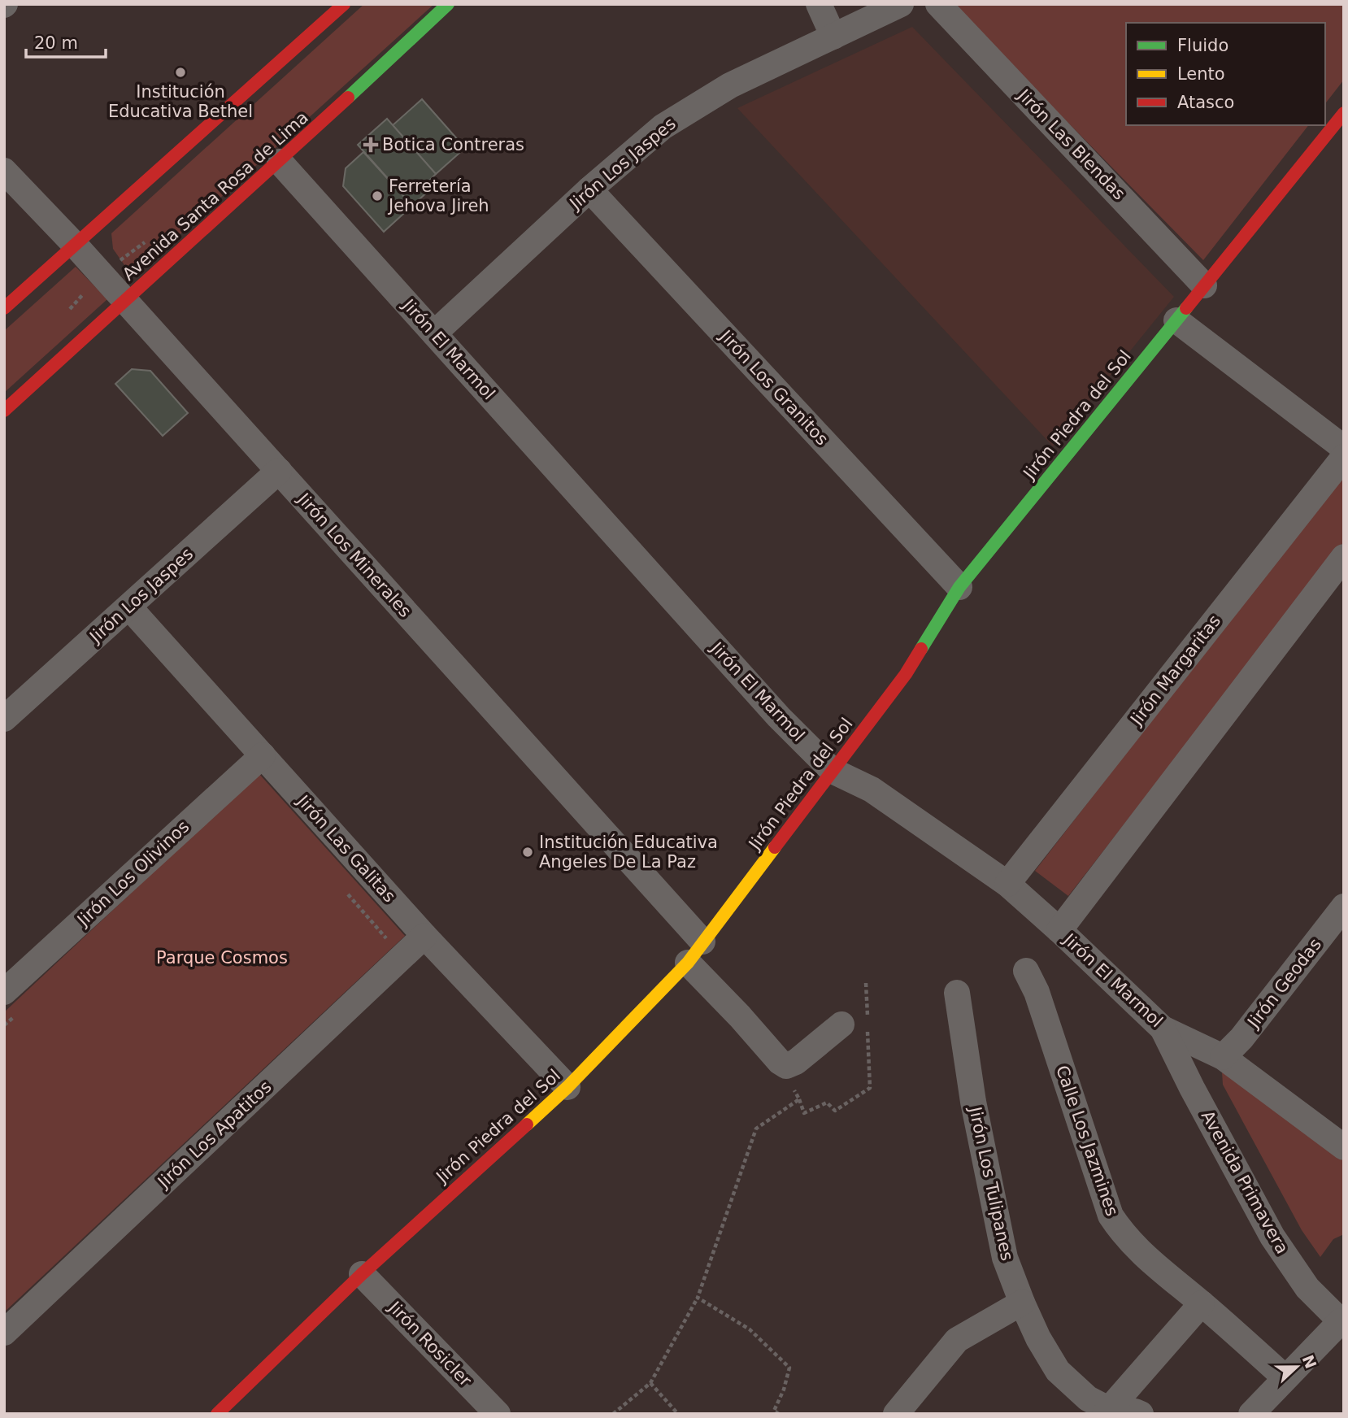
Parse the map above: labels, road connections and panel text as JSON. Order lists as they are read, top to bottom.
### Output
{
  "streets": {
    "street": [
      "Jirón Las Blendas",
      "Jirón Los Jaspes",
      "Avenida Santa Rosa de Lima",
      "Jirón El Marmol",
      "Jirón Los Granitos",
      "Jirón Piedra del Sol",
      "Jirón Los Minerales",
      "Jirón Margaritas",
      "Jirón Las Galitas",
      "Jirón Los Olivinos",
      "Jirón Geodas",
      "Jirón Los Apatitos",
      "Calle Los Jazmines",
      "Avenida Primavera",
      "Jirón Los Tulipanes",
      "Jirón Rosicler"
    ]
  },
  "crossings": [
    ["Jirón Las Blendas", "Jirón Piedra del Sol"],
    ["Jirón Los Jaspes", "Jirón El Marmol"],
    ["Jirón Los Jaspes", "Jirón Los Granitos"],
    ["Jirón Los Jaspes", "Jirón Los Minerales"],
    ["Jirón Los Jaspes", "Jirón Las Galitas"],
    ["Avenida Santa Rosa de Lima", "Jirón El Marmol"],
    ["Avenida Santa Rosa de Lima", "Jirón Los Minerales"],
    ["Jirón El Marmol", "Jirón Piedra del Sol"],
    ["Jirón El Marmol", "Jirón Margaritas"],
    ["Jirón El Marmol", "Jirón Geodas"],
    ["Jirón El Marmol", "Avenida Primavera"],
    ["Jirón Los Granitos", "Jirón Piedra del Sol"],
    ["Jirón Piedra del Sol", "Jirón Los Minerales"],
    ["Jirón Piedra del Sol", "Jirón Las Galitas"],
    ["Jirón Piedra del Sol", "Jirón Rosicler"],
    ["Jirón Las Galitas", "Jirón Los Olivinos"],
    ["Jirón Las Galitas", "Jirón Los Apatitos"]
  ],
  "parks": ["Parque Cosmos"],
  "places": {
    "other": ["Institución Educativa Bethel", "Ferretería Jehova Jireh", "Institución Educativa Angeles De La Paz"],
    "health": ["Botica Contreras"]
  },
  "legend": ["Fluido", "Lento", "Atasco"],
  "scale_bar": "20 m",
  "north": "right"
}
